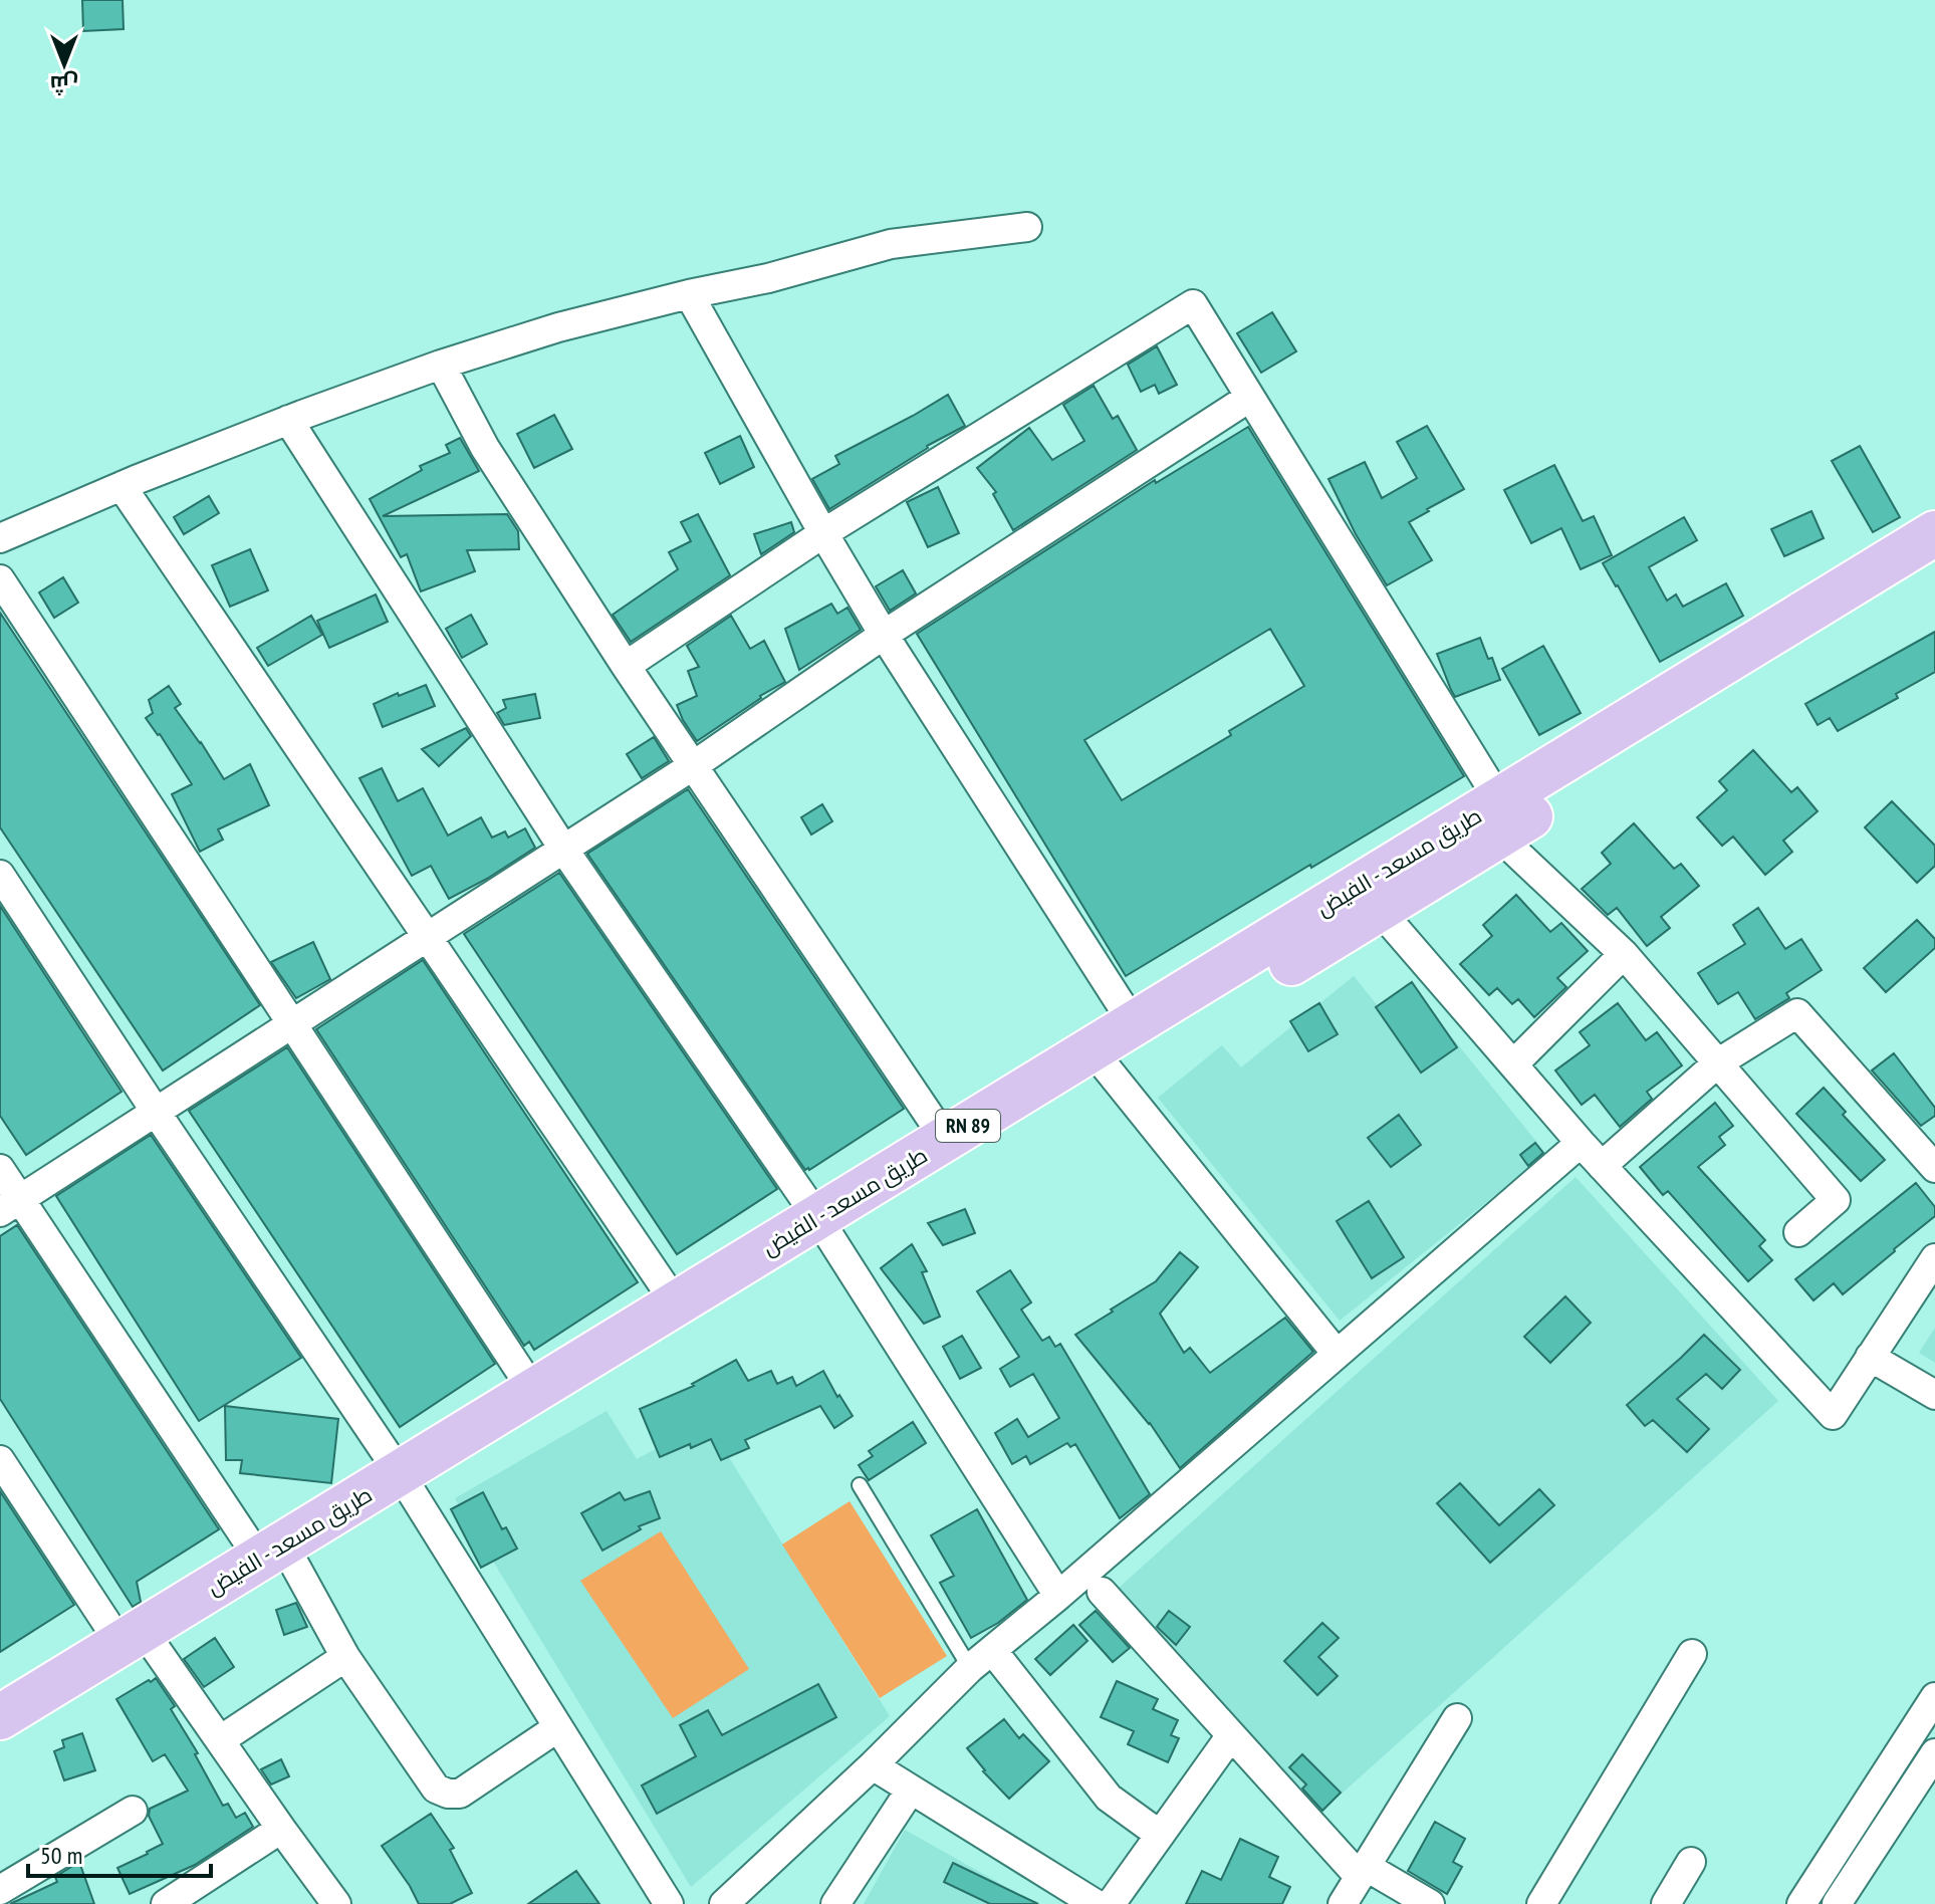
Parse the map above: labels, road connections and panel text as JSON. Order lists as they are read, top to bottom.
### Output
{
  "streets": {
    "main road": ["طريق مسعد - الفيض", "RN 89"]
  },
  "scale_bar": "50 m",
  "north": "bottom"
}
